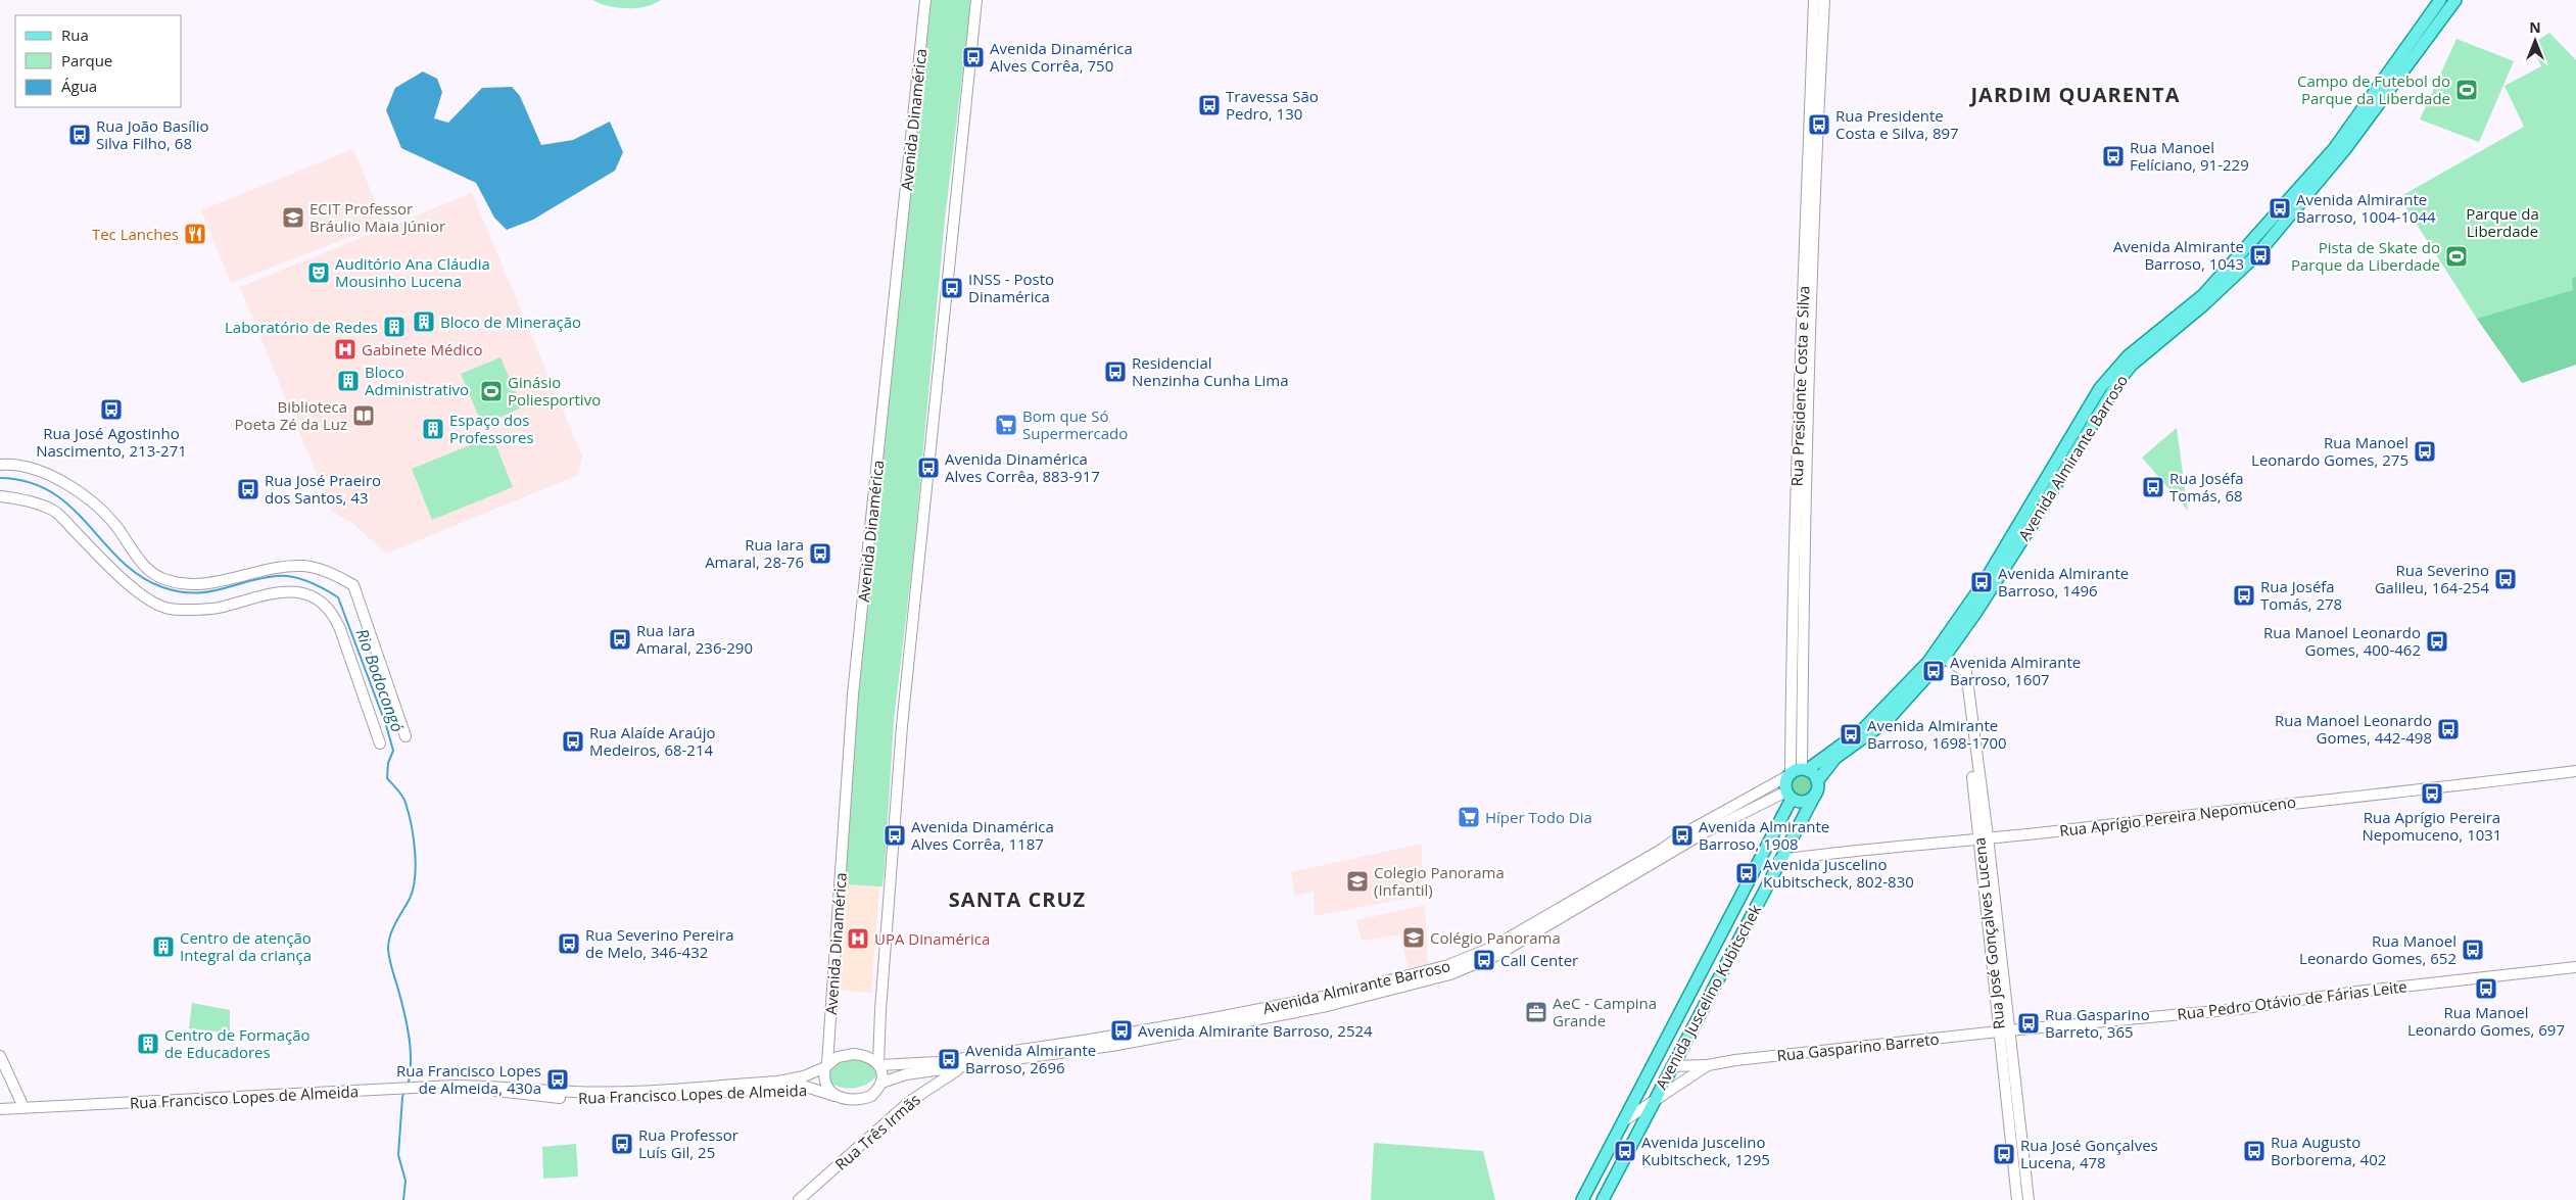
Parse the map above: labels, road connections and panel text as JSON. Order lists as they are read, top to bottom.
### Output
{
  "streets": {
    "main road": [
      "Avenida Dinamérica",
      "Rua Presidente Costa e Silva",
      "Avenida Almirante Barroso",
      "Rua Aprígio Pereira Nepomuceno",
      "Rua José Gonçalves Lucena",
      "Avenida Juscelino Kubitschek",
      "Rua Pedro Otávio de Fárias Leite",
      "Rua Gasparino Barreto",
      "Rua Francisco Lopes de Almeida",
      "Rua Três Irmãs"
    ]
  },
  "crossings": [
    ["Avenida Dinamérica", "Avenida Almirante Barroso"],
    ["Avenida Dinamérica", "Rua Francisco Lopes de Almeida"],
    ["Rua Presidente Costa e Silva", "Avenida Almirante Barroso"],
    ["Rua Presidente Costa e Silva", "Avenida Juscelino Kubitschek"],
    ["Avenida Almirante Barroso", "Rua José Gonçalves Lucena"],
    ["Avenida Almirante Barroso", "Avenida Juscelino Kubitschek"],
    ["Avenida Almirante Barroso", "Rua Francisco Lopes de Almeida"],
    ["Avenida Almirante Barroso", "Rua Três Irmãs"],
    ["Rua Aprígio Pereira Nepomuceno", "Rua José Gonçalves Lucena"],
    ["Rua Aprígio Pereira Nepomuceno", "Avenida Juscelino Kubitschek"],
    ["Rua José Gonçalves Lucena", "Rua Pedro Otávio de Fárias Leite"],
    ["Rua José Gonçalves Lucena", "Rua Gasparino Barreto"],
    ["Avenida Juscelino Kubitschek", "Rua Gasparino Barreto"],
    ["Rua Pedro Otávio de Fárias Leite", "Rua Gasparino Barreto"]
  ],
  "districts": ["JARDIM QUARENTA", "SANTA CRUZ"],
  "water": ["Rio Bodocongó"],
  "parks": ["Parque da Liberdade"],
  "places": {
    "bus stop": [
      "Avenida Dinamérica Alves Corrêa, 750",
      "Travessa São Pedro, 130",
      "Rua Presidente Costa e Silva, 897",
      "Rua João Basílio Silva Filho, 68",
      "Rua Manoel Felíciano, 91-229",
      "Avenida Almirante Barroso, 1004-1044",
      "Avenida Almirante Barroso, 1043",
      "INSS - Posto Dinamérica",
      "Residencial Nenzinha Cunha Lima",
      "Rua José Agostinho Nascimento, 213-271",
      "Rua Manoel Leonardo Gomes, 275",
      "Avenida Dinamérica Alves Corrêa, 883-917",
      "Rua Joséfa Tomás, 68",
      "Rua José Praeiro dos Santos, 43",
      "Rua Iara Amaral, 28-76",
      "Rua Severino Galileu, 164-254",
      "Avenida Almirante Barroso, 1496",
      "Rua Joséfa Tomás, 278",
      "Rua Iara Amaral, 236-290",
      "Rua Manoel Leonardo Gomes, 400-462",
      "Avenida Almirante Barroso, 1607",
      "Rua Manoel Leonardo Gomes, 442-498",
      "Avenida Almirante Barroso, 1698-1700",
      "Rua Alaíde Araújo Medeiros, 68-214",
      "Rua Aprígio Pereira Nepomuceno, 1031",
      "Avenida Dinamérica Alves Corrêa, 1187",
      "Avenida Almirante Barroso, 1908",
      "Avenida Juscelino Kubitscheck, 802-830",
      "Rua Severino Pereira de Melo, 346-432",
      "Rua Manoel Leonardo Gomes, 652",
      "Call Center",
      "Rua Manoel Leonardo Gomes, 697",
      "Rua Gasparino Barreto, 365",
      "Avenida Almirante Barroso, 2524",
      "Avenida Almirante Barroso, 2696",
      "Rua Francisco Lopes de Almeida, 430a",
      "Rua Professor Luís Gil, 25",
      "Avenida Juscelino Kubitscheck, 1295",
      "Rua Augusto Borborema, 402",
      "Rua José Gonçalves Lucena, 478"
    ],
    "sports": ["Campo de Futebol do Parque da Liberdade", "Pista de Skate do Parque da Liberdade", "Ginásio Poliesportivo"],
    "school or university": ["ECIT Professor Bráulio Maia Júnior", "Colegio Panorama (Infantil)", "Colégio Panorama"],
    "restaurant": ["Tec Lanches"],
    "theatre": ["Auditório Ana Cláudia Mousinho Lucena"],
    "building": [
      "Bloco de Mineração",
      "Laboratório de Redes",
      "Bloco Administrativo",
      "Espaço dos Professores",
      "Centro de atenção Integral da criança",
      "Centro de Formação de Educadores"
    ],
    "hospital": ["Gabinete Médico", "UPA Dinamérica"],
    "library": ["Biblioteca Poeta Zé da Luz"],
    "supermarket": ["Bom que Só Supermercado", "Híper Todo Dia"],
    "office": ["AeC - Campina Grande"]
  },
  "legend": ["Rua", "Parque", "Água"],
  "north": "top"
}
